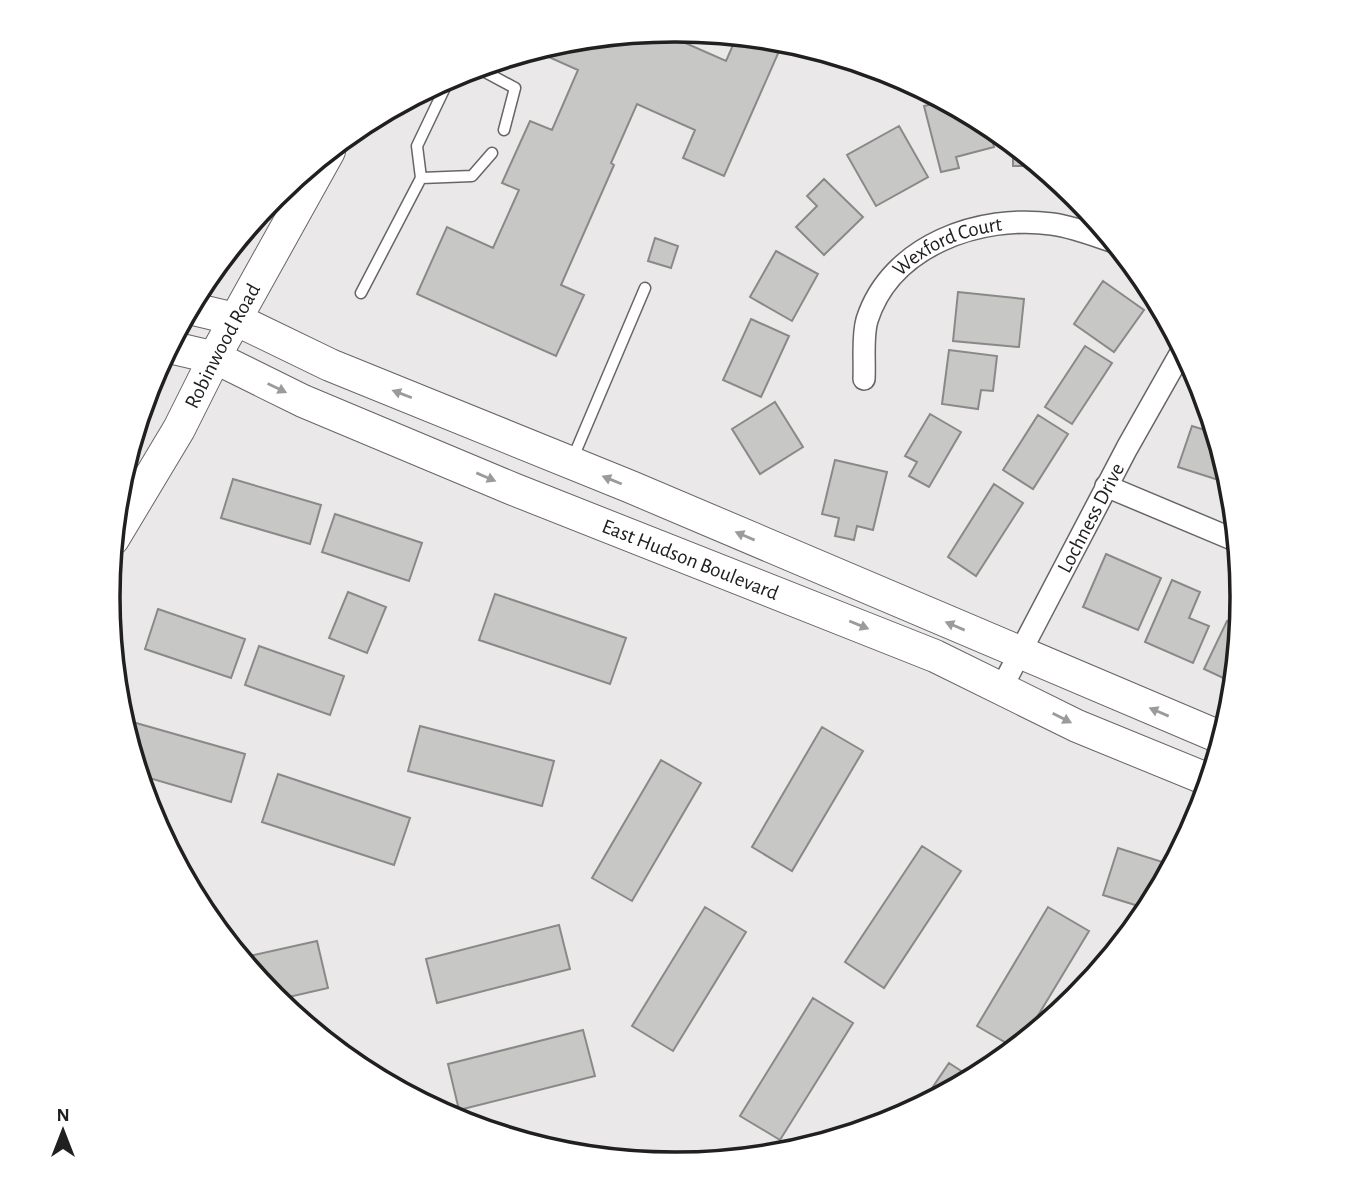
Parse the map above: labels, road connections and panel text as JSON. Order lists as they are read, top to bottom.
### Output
{
  "streets": {
    "main road": ["Robinwood Road", "East Hudson Boulevard"],
    "street": ["Wexford Court", "Lochness Drive"]
  },
  "crossings": [
    ["Robinwood Road", "East Hudson Boulevard"],
    ["Lochness Drive", "East Hudson Boulevard"]
  ],
  "north": "top"
}
